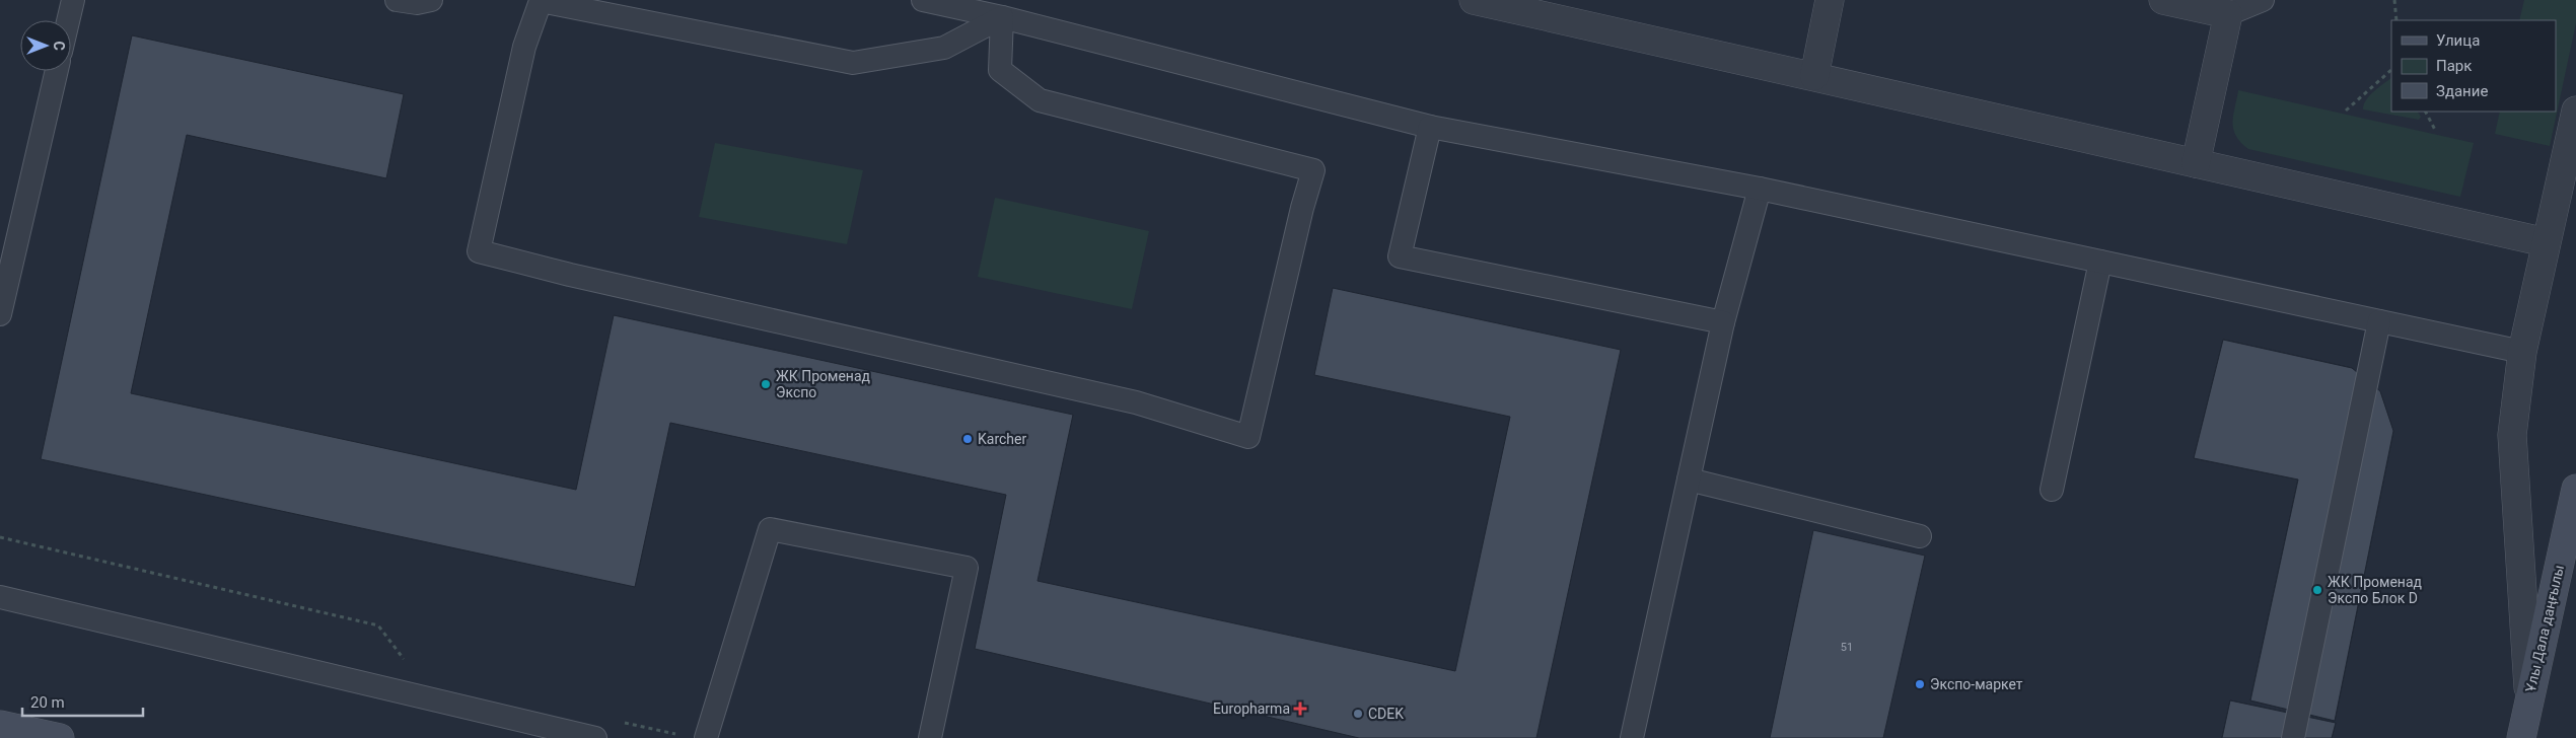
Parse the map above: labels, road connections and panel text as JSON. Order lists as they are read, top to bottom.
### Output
{
  "streets": {
    "main road": ["Ұлы Дала даңғылы"]
  },
  "places": {
    "other": [
      "ЖК Променад Экспо",
      "Karcher",
      "ЖК Променад Экспо Блок D",
      "Экспо-маркет",
      "CDEK"
    ],
    "health": ["Europharma"]
  },
  "house_numbers": ["51"],
  "legend": ["Улица", "Парк", "Здание"],
  "scale_bar": "20 m",
  "north": "right"
}
